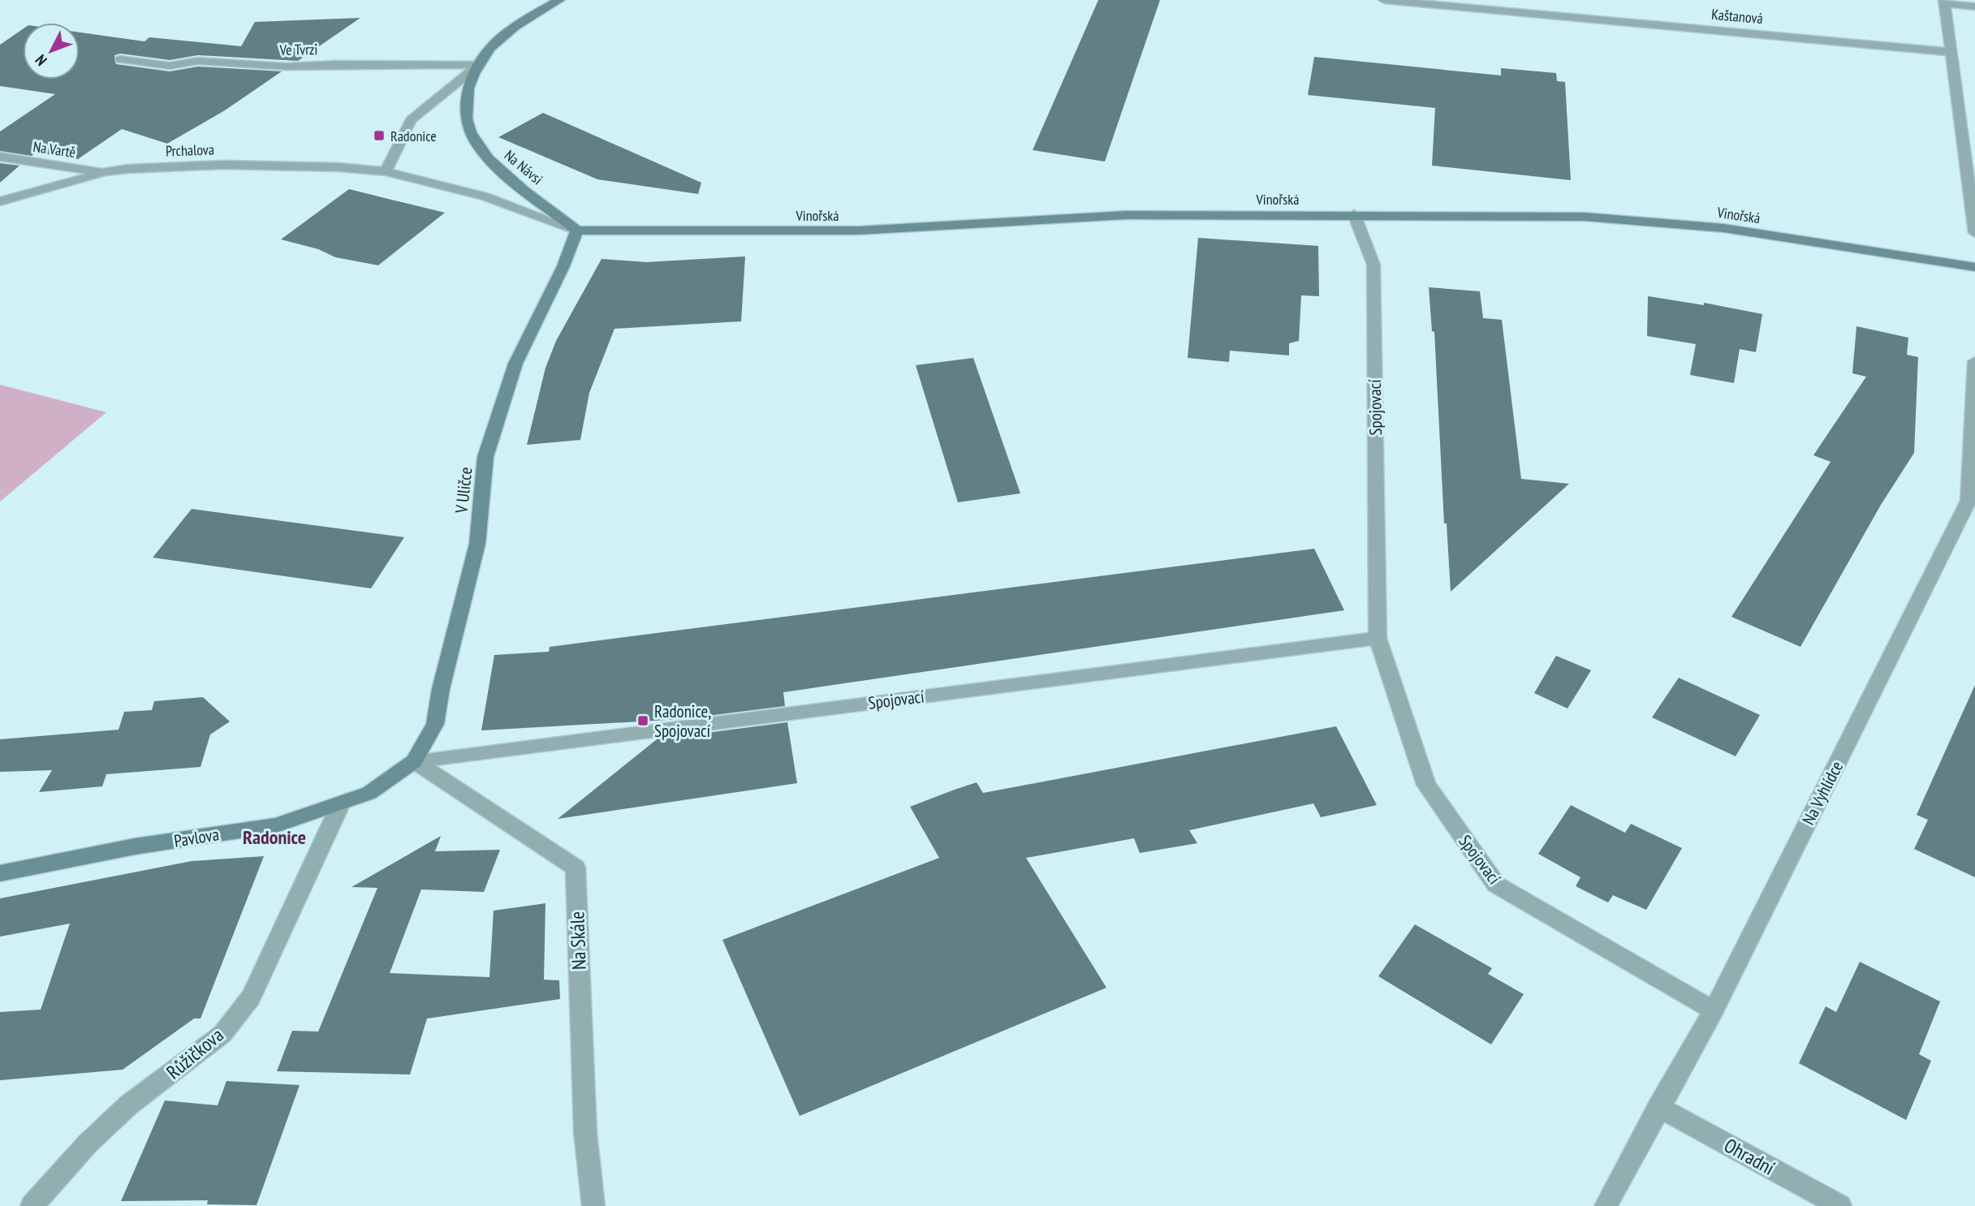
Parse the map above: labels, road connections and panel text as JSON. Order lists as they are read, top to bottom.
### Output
{
  "streets": {
    "street": [
      "Kaštanová",
      "Ve Tvrzi",
      "Na Vartě",
      "Prchalova",
      "Na Návsi",
      "Vinořská",
      "Spojovací",
      "V Uličce",
      "Na Vyhlídce",
      "Pavlova",
      "Na Skále",
      "Růžičkova",
      "Ohradní"
    ]
  },
  "crossings": [
    ["Ve Tvrzi", "Na Návsi"],
    ["Na Vartě", "Prchalova"],
    ["Prchalova", "Na Návsi"],
    ["Na Návsi", "Vinořská"],
    ["Na Návsi", "V Uličce"],
    ["Vinořská", "Spojovací"],
    ["Vinořská", "V Uličce"],
    ["Spojovací", "V Uličce"],
    ["Spojovací", "Na Vyhlídce"],
    ["Spojovací", "Pavlova"],
    ["Spojovací", "Na Skále"],
    ["V Uličce", "Pavlova"],
    ["V Uličce", "Na Skále"],
    ["Na Vyhlídce", "Ohradní"],
    ["Pavlova", "Na Skále"],
    ["Pavlova", "Růžičkova"]
  ],
  "districts": ["Radonice"],
  "places": {
    "transit": ["Radonice", "Radonice, Spojovací"]
  },
  "north": "bottom left"
}
